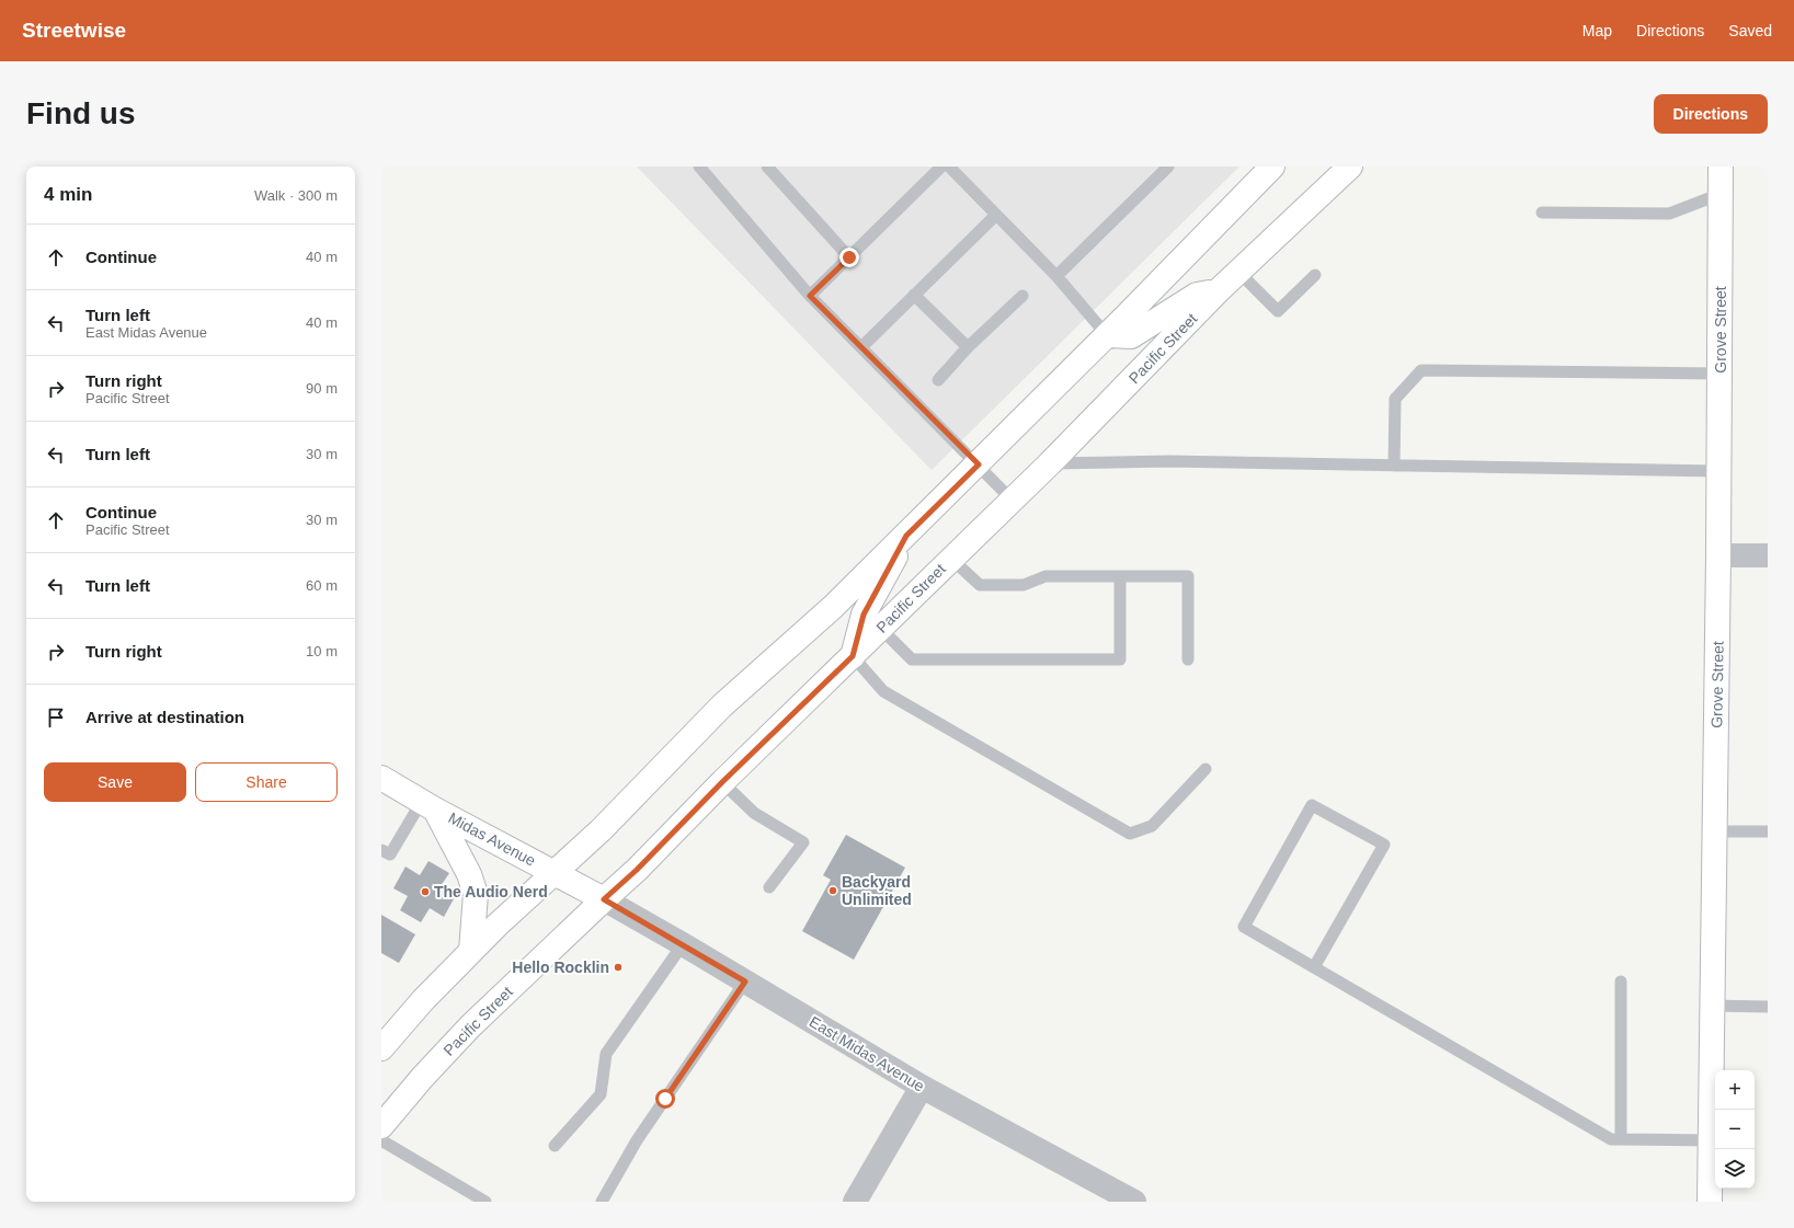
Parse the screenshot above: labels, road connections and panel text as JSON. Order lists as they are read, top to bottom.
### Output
{
  "streets": {
    "main road": ["Grove Street", "Pacific Street", "Midas Avenue"],
    "street": ["East Midas Avenue"]
  },
  "crossings": [
    ["Pacific Street", "Midas Avenue"],
    ["Pacific Street", "East Midas Avenue"],
    ["Midas Avenue", "East Midas Avenue"]
  ],
  "places": ["Backyard Unlimited", "The Audio Nerd", "Hello Rocklin"],
  "page": {
    "header": "Streetwise",
    "nav": ["Map", "Directions", "Saved"],
    "buttons": [
      "Directions",
      ["Save", "Share"]
    ],
    "title": "Find us",
    "heading": ["4 min", "Walk · 300 m"],
    "list": [
      ["Continue", "40 m"],
      ["Turn left", "East Midas Avenue", "40 m"],
      ["Turn right", "Pacific Street", "90 m"],
      ["Turn left", "30 m"],
      ["Continue", "Pacific Street", "30 m"],
      ["Turn left", "60 m"],
      ["Turn right", "10 m"],
      "Arrive at destination"
    ],
    "map_buttons": ["+", "−"]
  }
}
